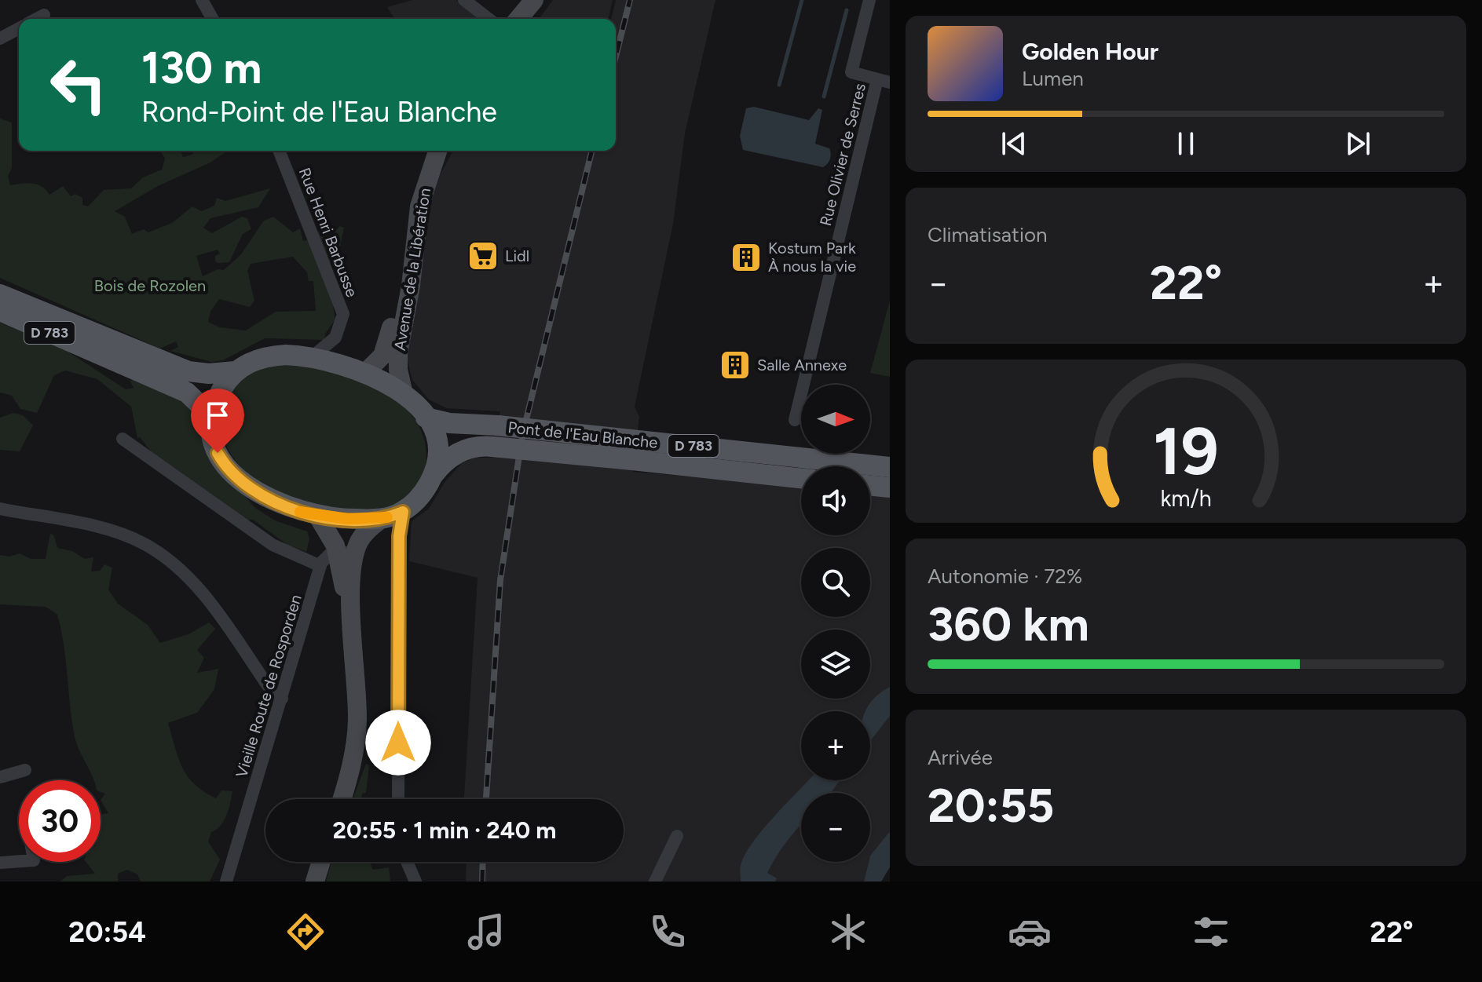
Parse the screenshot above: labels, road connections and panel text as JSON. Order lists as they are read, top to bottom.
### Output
{
  "streets": {
    "main road": ["Avenue de la Libération", "D 783", "Pont de l'Eau Blanche"],
    "street": ["Rue Olivier de Serres", "Rue Henri Barbusse", "Vieille Route de Rosporden"]
  },
  "crossings": [
    ["Rue Henri Barbusse", "Avenue de la Libération"],
    ["Rue Henri Barbusse", "D 783"],
    ["Rue Henri Barbusse", "Pont de l'Eau Blanche"],
    ["Avenue de la Libération", "D 783"],
    ["Avenue de la Libération", "Pont de l'Eau Blanche"],
    ["D 783", "Pont de l'Eau Blanche"]
  ],
  "parks": ["Bois de Rozolen"],
  "places": {
    "supermarket": ["Lidl"],
    "building": ["Kostum Park À nous la vie", "Salle Annexe"]
  },
  "north": "right",
  "page": {
    "turn": ["130 m", "Rond-Point de l'Eau Blanche"],
    "song": ["Golden Hour", "Lumen"],
    "tile": [
      "Climatisation",
      ["Autonomie · 72%", "360 km"],
      ["Arrivée", "20:55"]
    ],
    "heat": ["−", "22°", "+"],
    "map_buttons": ["+", "−"],
    "limit": "30",
    "trip": "20:55 · 1 min · 240 m",
    "tabs": ["20:54", "22°"],
    "gauge": ["19", "km/h"]
  }
}
